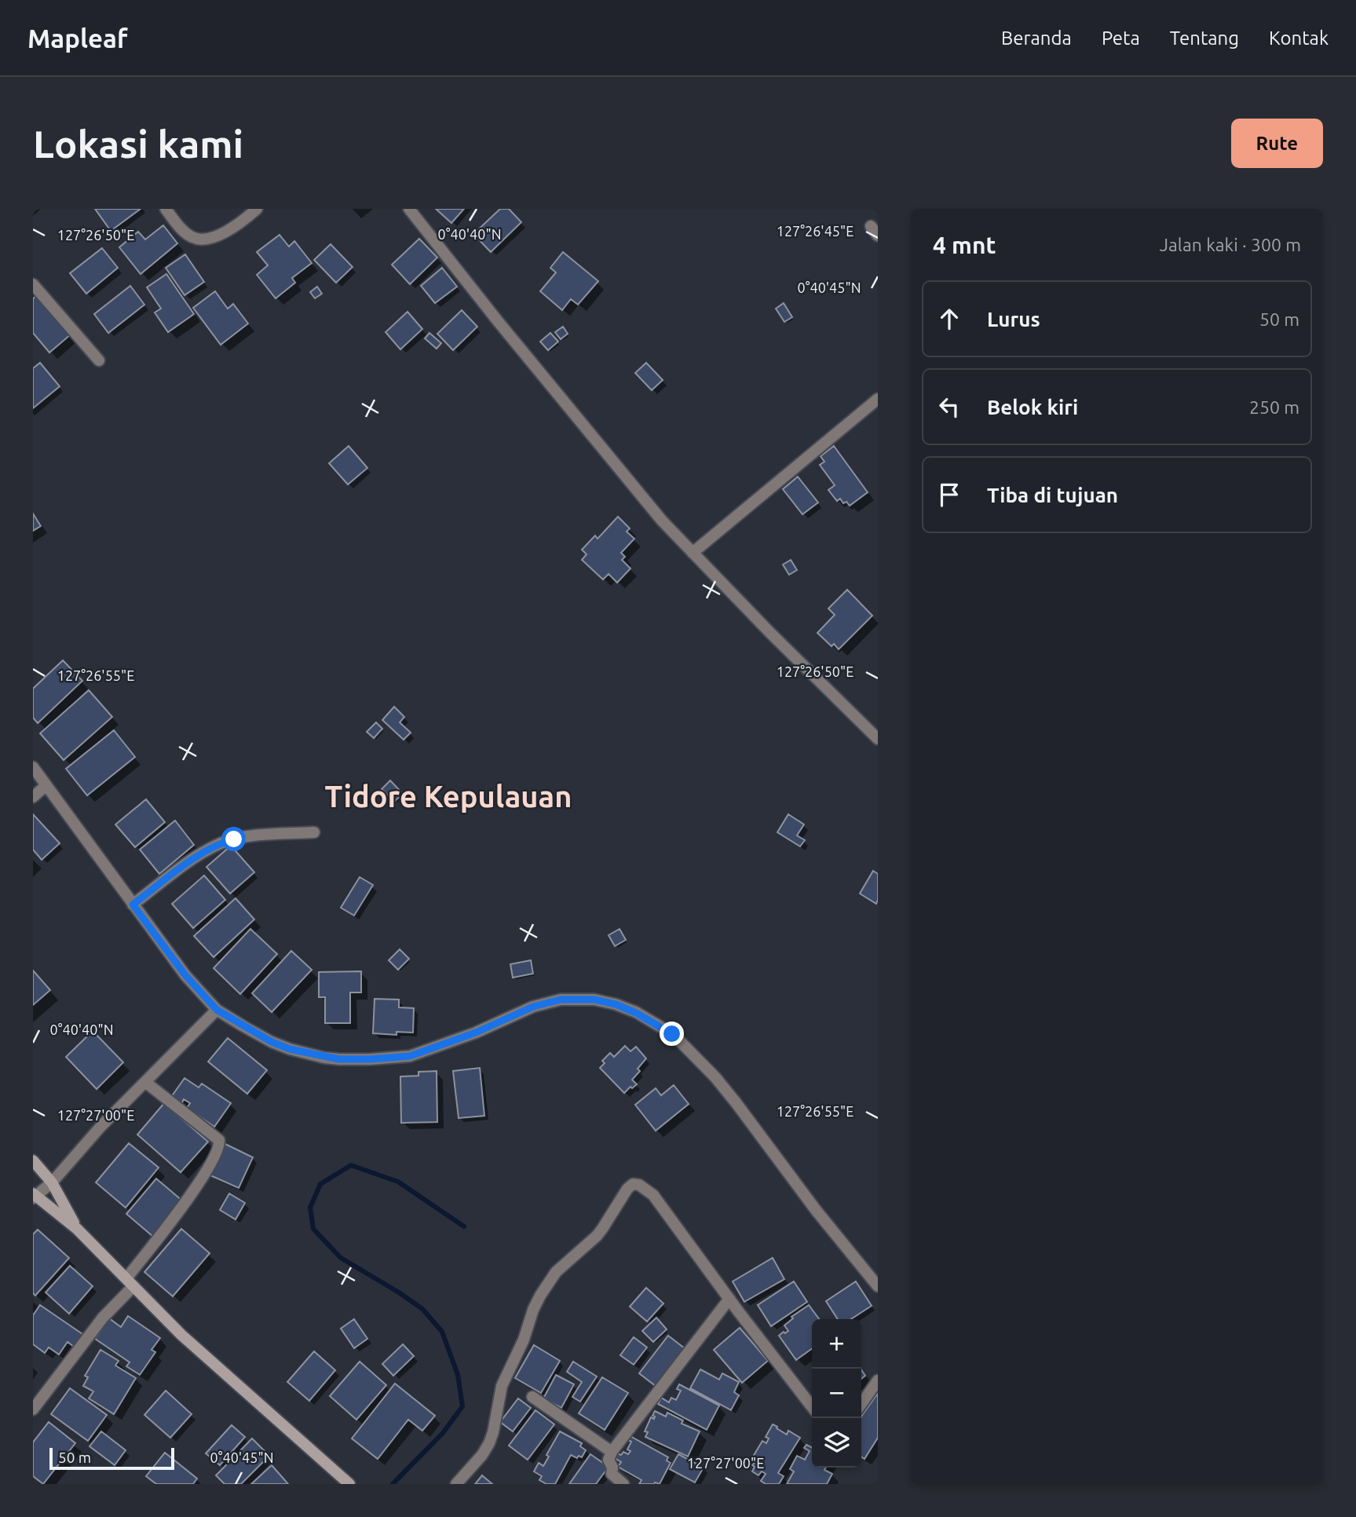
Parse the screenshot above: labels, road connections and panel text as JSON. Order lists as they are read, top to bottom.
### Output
{
  "districts": ["Tidore Kepulauan"],
  "scale_bar": "50 m",
  "page": {
    "header": "Mapleaf",
    "nav": [
      "Beranda",
      "Peta",
      "Tentang",
      "Kontak"
    ],
    "buttons": "Rute",
    "title": "Lokasi kami",
    "heading": ["4 mnt", "Jalan kaki · 300 m"],
    "list": [
      ["Lurus", "50 m"],
      ["Belok kiri", "250 m"],
      "Tiba di tujuan"
    ],
    "map_buttons": ["+", "−"],
    "scale": "50 m"
  },
  "coordinates": [
    "127°26'45\"E",
    "0°40'40\"N",
    "127°26'50\"E",
    "0°40'45\"N",
    "127°26'55\"E",
    "127°27'00\"E"
  ]
}
